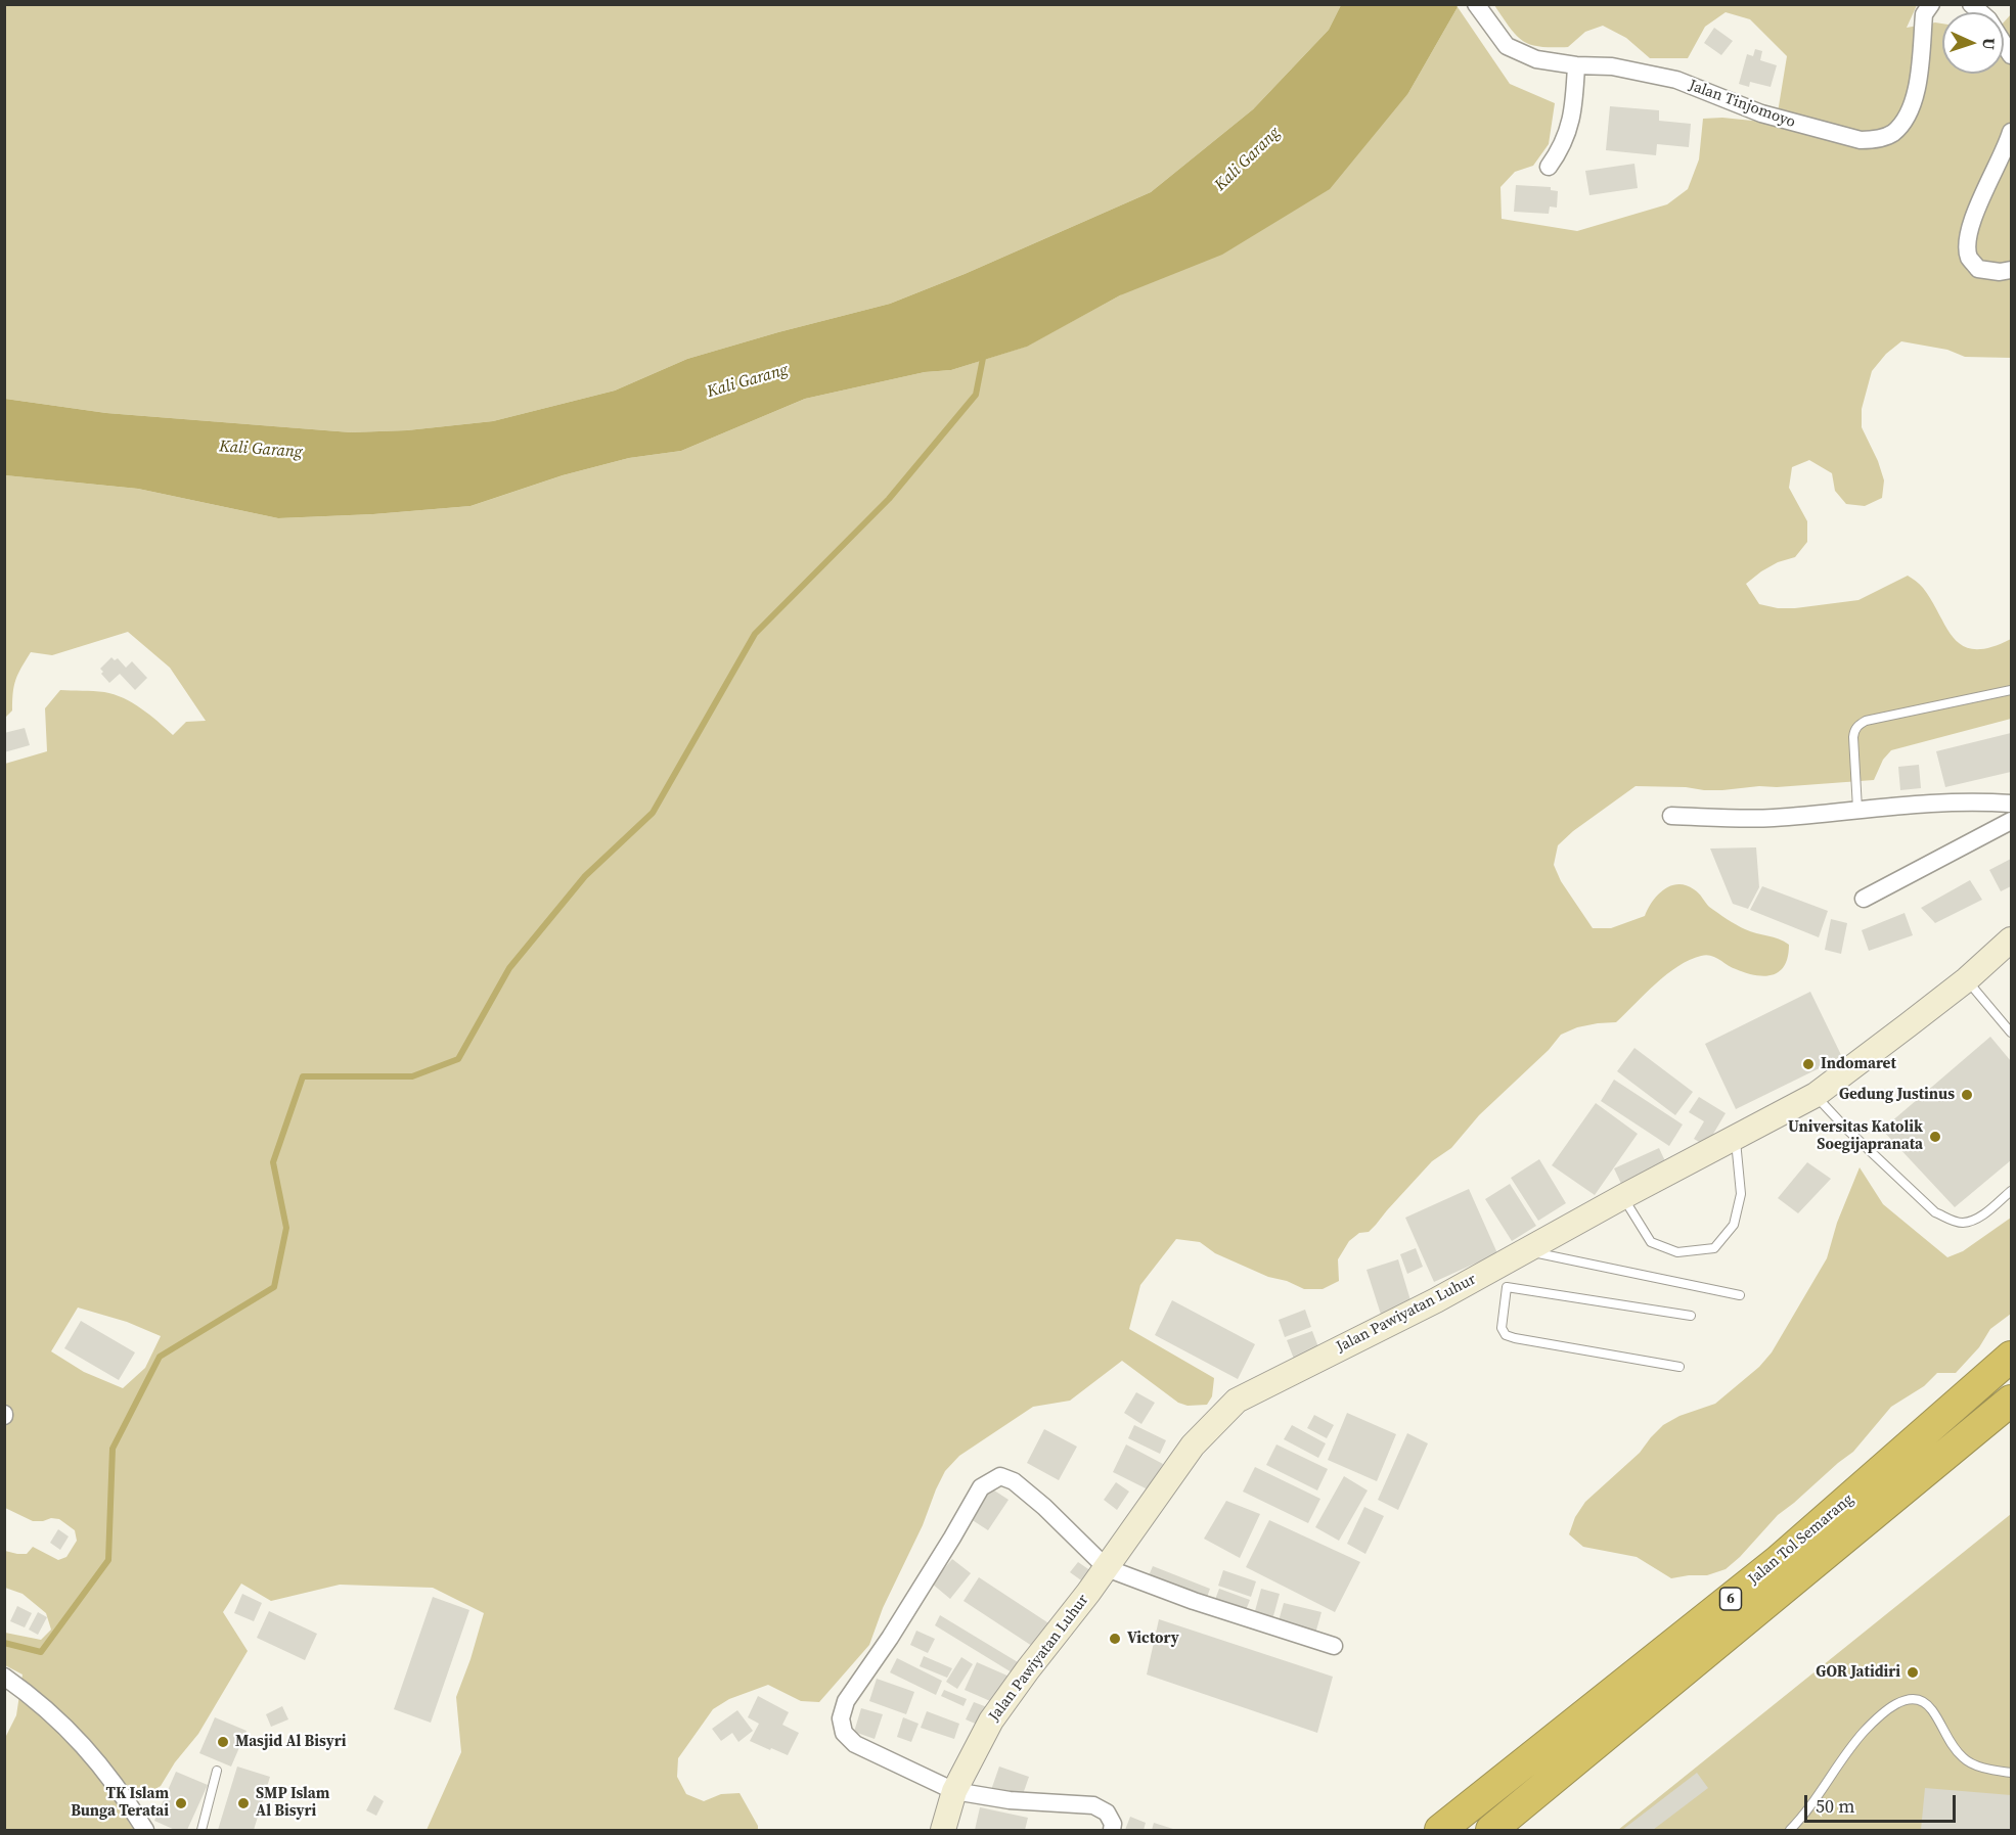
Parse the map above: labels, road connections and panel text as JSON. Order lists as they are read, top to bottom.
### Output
{
  "streets": {
    "highway": ["Jalan Tol Semarang", "6"],
    "main road": ["Jalan Pawiyatan Luhur"],
    "street": ["Jalan Tinjomoyo"]
  },
  "water": ["Kali Garang"],
  "places": [
    "Indomaret",
    "Gedung Justinus",
    "Universitas Katolik Soegijapranata",
    "Victory",
    "GOR Jatidiri",
    "Masjid Al Bisyri",
    "TK Islam Bunga Teratai",
    "SMP Islam Al Bisyri"
  ],
  "scale_bar": "50 m",
  "north": "right"
}
